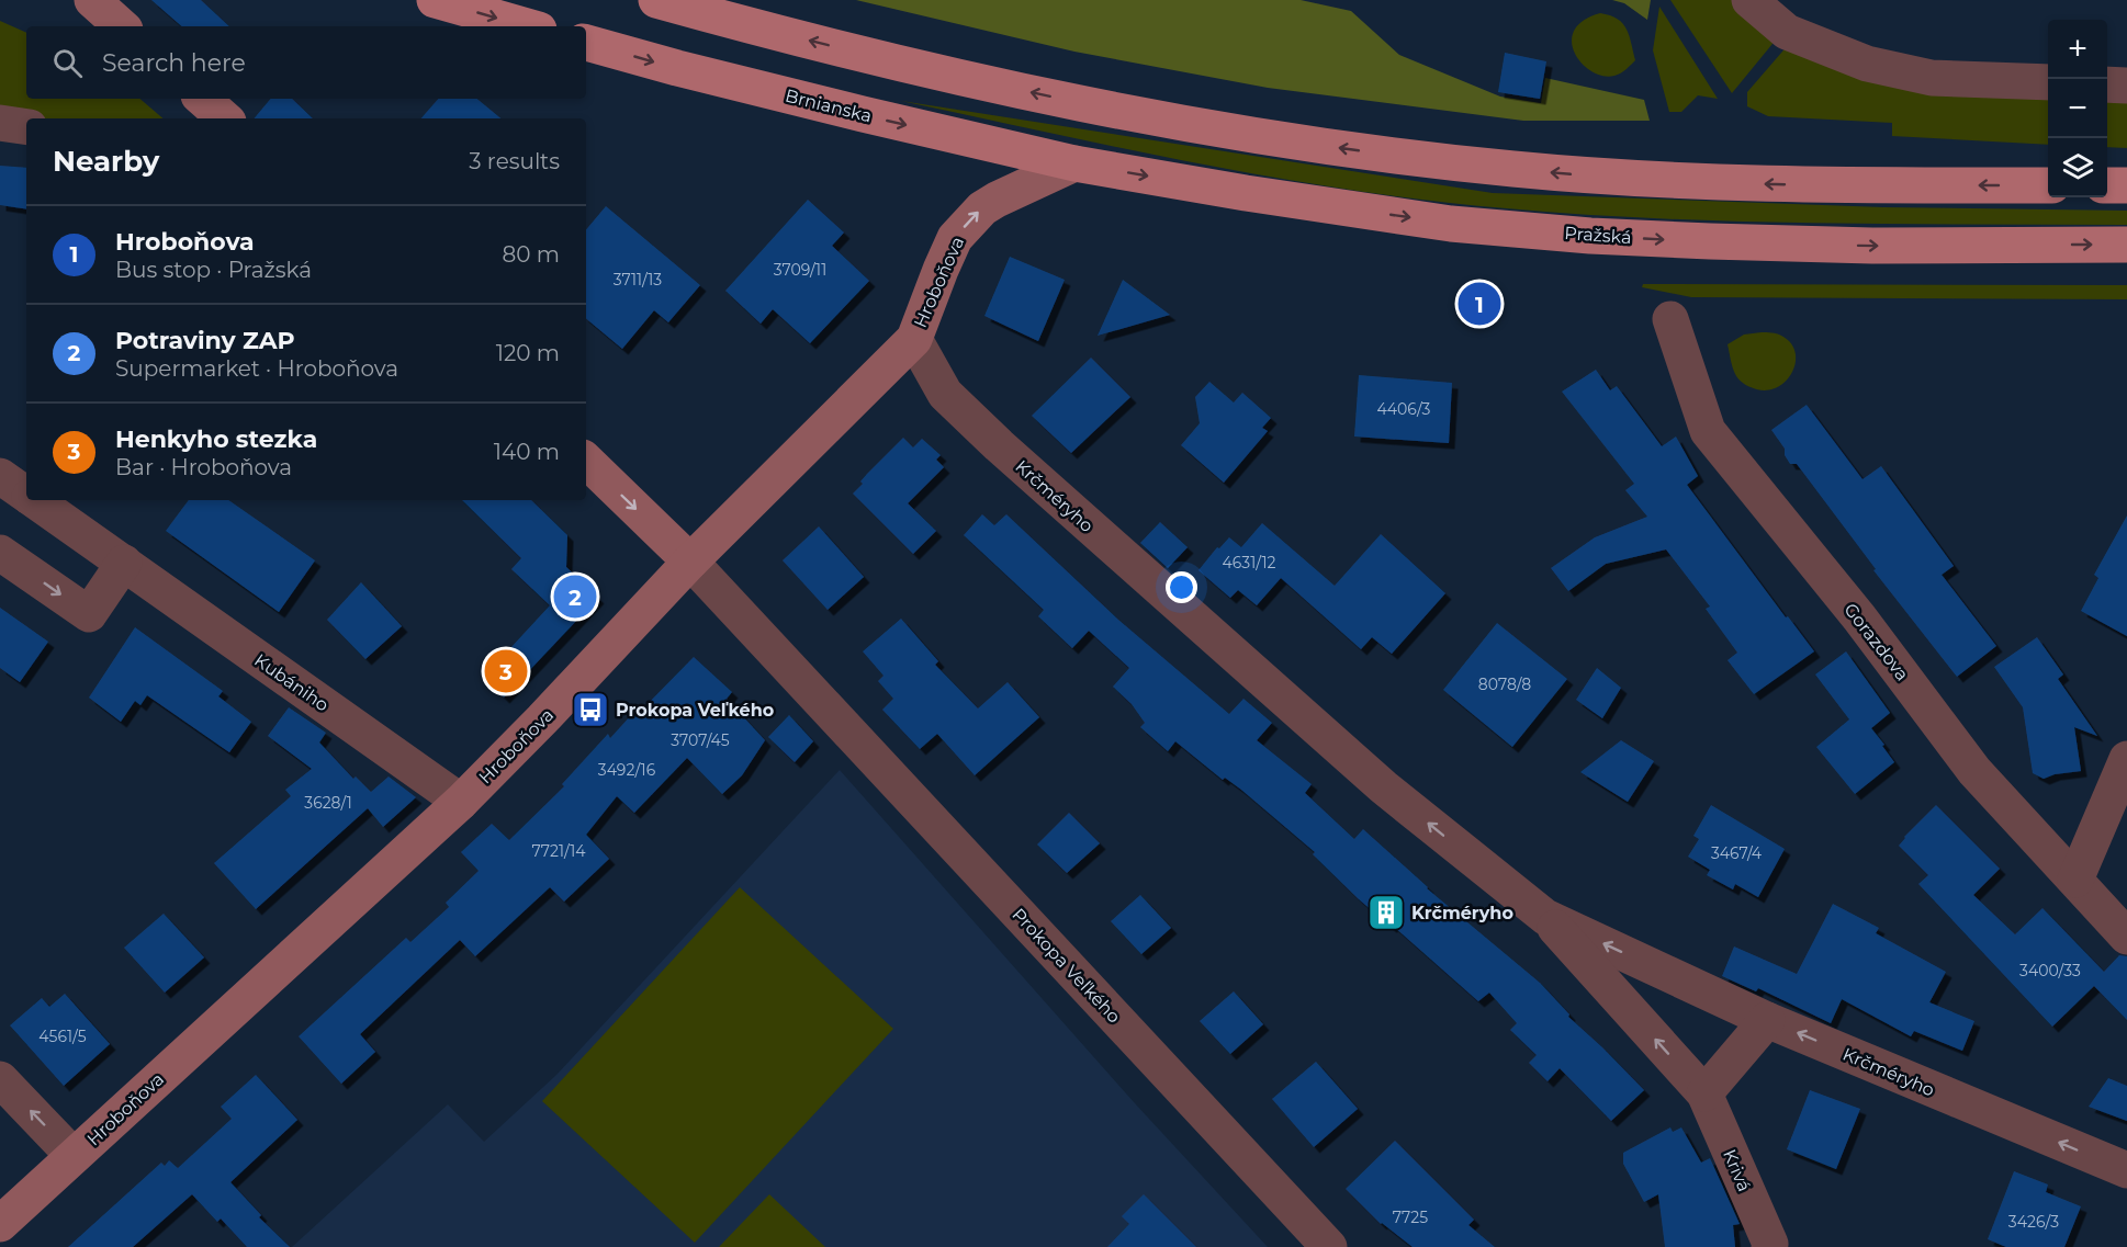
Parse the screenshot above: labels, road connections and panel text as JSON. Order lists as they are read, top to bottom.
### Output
{
  "streets": {
    "main road": ["Brnianska", "Pražská"],
    "street": [
      "Hroboňova",
      "Krčméryho",
      "Gorazdova",
      "Kubániho",
      "Prokopa Veľkého",
      "Krivá"
    ]
  },
  "crossings": [
    ["Brnianska", "Pražská"],
    ["Brnianska", "Hroboňova"],
    ["Pražská", "Hroboňova"],
    ["Hroboňova", "Krčméryho"],
    ["Hroboňova", "Kubániho"],
    ["Hroboňova", "Prokopa Veľkého"],
    ["Krčméryho", "Krivá"]
  ],
  "one_way": ["Krčméryho"],
  "places": {
    "bus stop": ["Prokopa Veľkého"],
    "building": ["Krčméryho"]
  },
  "house_numbers": [
    "3709/11",
    "3711/13",
    "4406/3",
    "4631/12",
    "8078/8",
    "3707/45",
    "3492/16",
    "3628/1",
    "7721/14",
    "3467/4",
    "3400/33",
    "4561/5",
    "7725",
    "3426/3"
  ],
  "page": {
    "map_buttons": ["+", "−"],
    "search": "Search here",
    "heading": ["Nearby", "3 results"],
    "list": [
      {
        "mark": "1",
        "name": "Hroboňova",
        "note": "Bus stop · Pražská",
        "value": "80 m"
      },
      {
        "mark": "2",
        "name": "Potraviny ZAP",
        "note": "Supermarket · Hroboňova",
        "value": "120 m"
      },
      {
        "mark": "3",
        "name": "Henkyho stezka",
        "note": "Bar · Hroboňova",
        "value": "140 m"
      }
    ],
    "pins": ["1", "2", "3"]
  }
}
